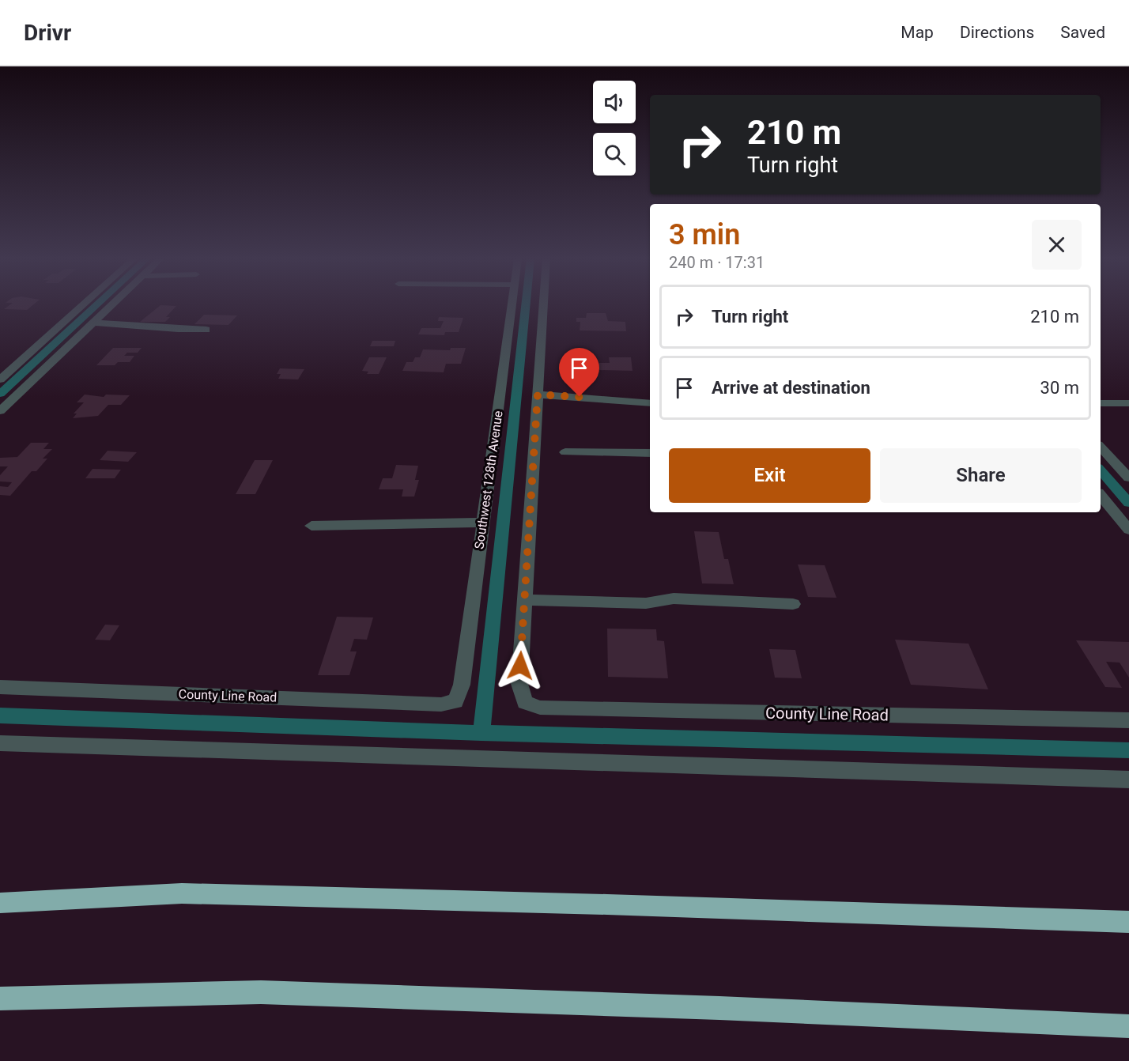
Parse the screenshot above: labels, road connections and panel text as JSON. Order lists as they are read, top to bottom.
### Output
{
  "streets": {
    "street": ["Southwest 128th Avenue", "County Line Road"]
  },
  "crossings": [
    ["Southwest 128th Avenue", "County Line Road"]
  ],
  "page": {
    "header": "Drivr",
    "nav": ["Map", "Directions", "Saved"],
    "turn": ["210 m", "Turn right"],
    "heading": ["3 min", "240 m · 17:31"],
    "list": [
      {
        "name": "Turn right",
        "value": "210 m"
      },
      {
        "name": "Arrive at destination",
        "value": "30 m"
      }
    ],
    "buttons": ["Exit", "Share"]
  }
}
